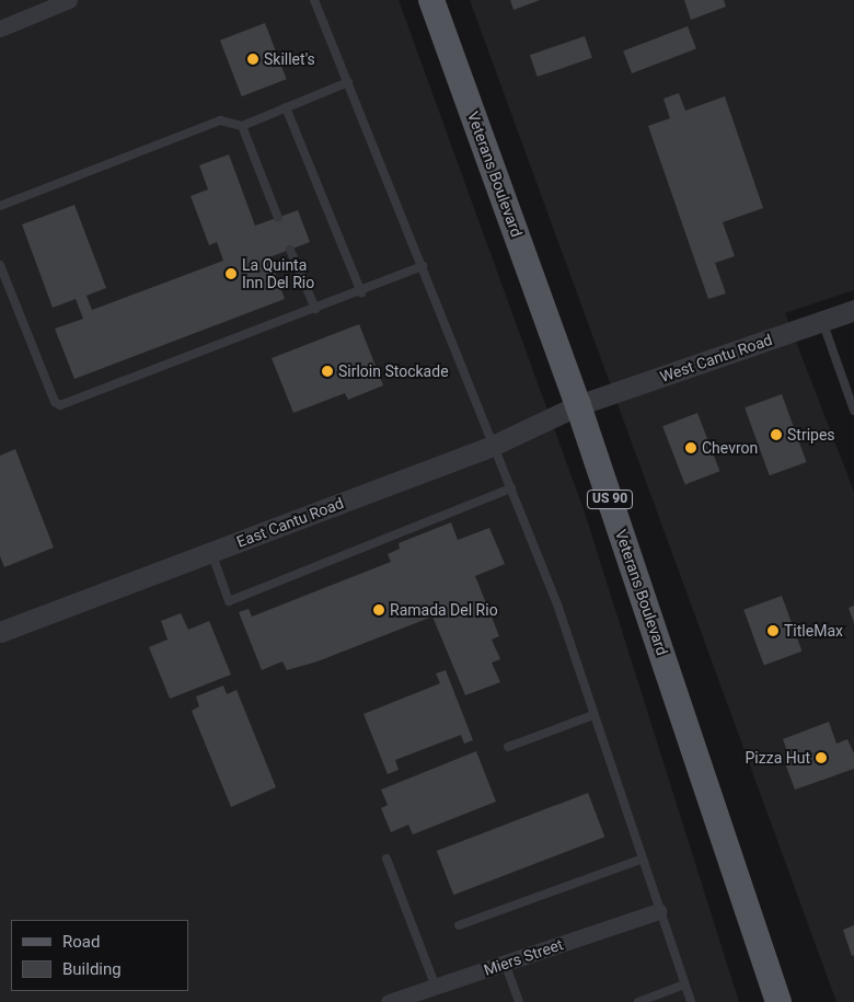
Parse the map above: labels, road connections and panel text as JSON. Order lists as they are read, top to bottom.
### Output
{
  "streets": {
    "main road": ["Veterans Boulevard", "US 90"],
    "street": ["West Cantu Road", "East Cantu Road", "Miers Street"]
  },
  "crossings": [
    ["Veterans Boulevard", "West Cantu Road"],
    ["Veterans Boulevard", "East Cantu Road"],
    ["West Cantu Road", "East Cantu Road"]
  ],
  "places": [
    "Skillet's",
    "La Quinta Inn Del Rio",
    "Sirloin Stockade",
    "Stripes",
    "Chevron",
    "Ramada Del Rio",
    "TitleMax",
    "Pizza Hut"
  ],
  "legend": ["Road", "Building"]
}
